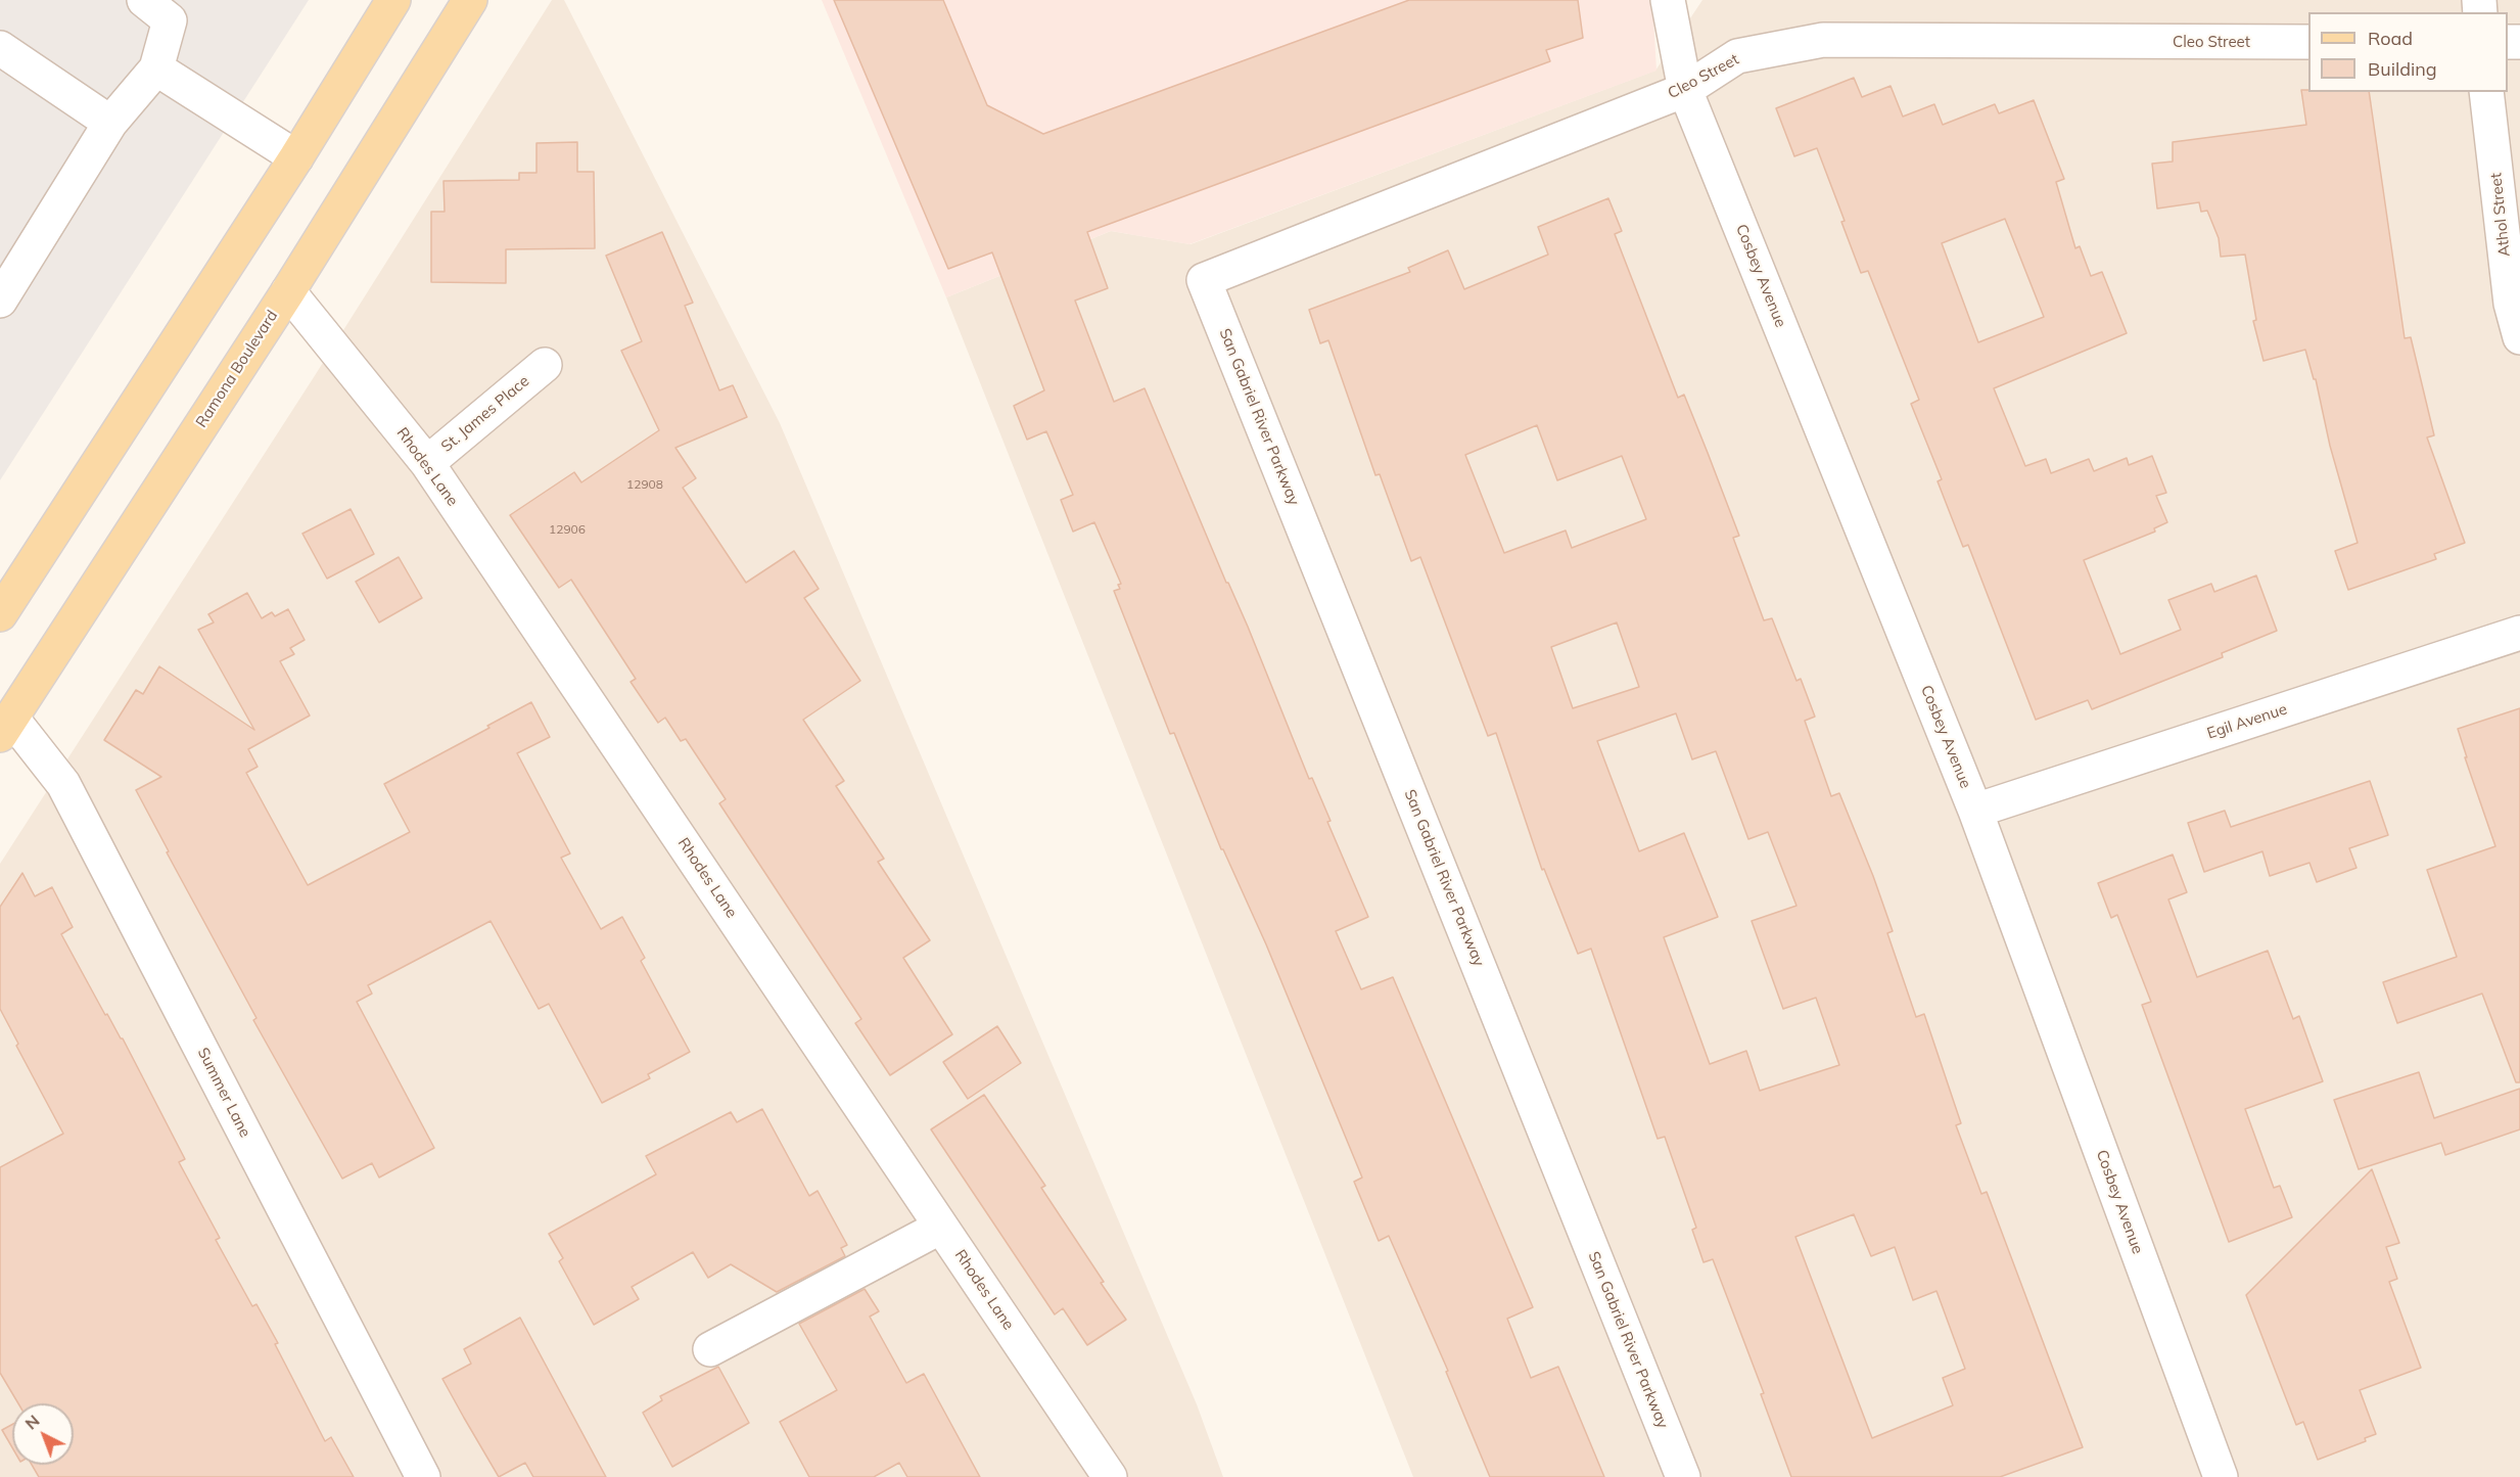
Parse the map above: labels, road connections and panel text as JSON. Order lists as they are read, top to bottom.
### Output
{
  "streets": {
    "main road": ["Ramona Boulevard"],
    "street": [
      "Cleo Street",
      "Athol Street",
      "Cosbey Avenue",
      "St. James Place",
      "San Gabriel River Parkway",
      "Rhodes Lane",
      "Egil Avenue",
      "Summer Lane"
    ]
  },
  "crossings": [
    ["Cleo Street", "Cosbey Avenue"],
    ["Cleo Street", "San Gabriel River Parkway"],
    ["Cosbey Avenue", "Egil Avenue"],
    ["Ramona Boulevard", "Rhodes Lane"],
    ["Ramona Boulevard", "Summer Lane"],
    ["St. James Place", "Rhodes Lane"]
  ],
  "house_numbers": ["12908", "12906"],
  "legend": ["Road", "Building"],
  "north": "top left"
}
